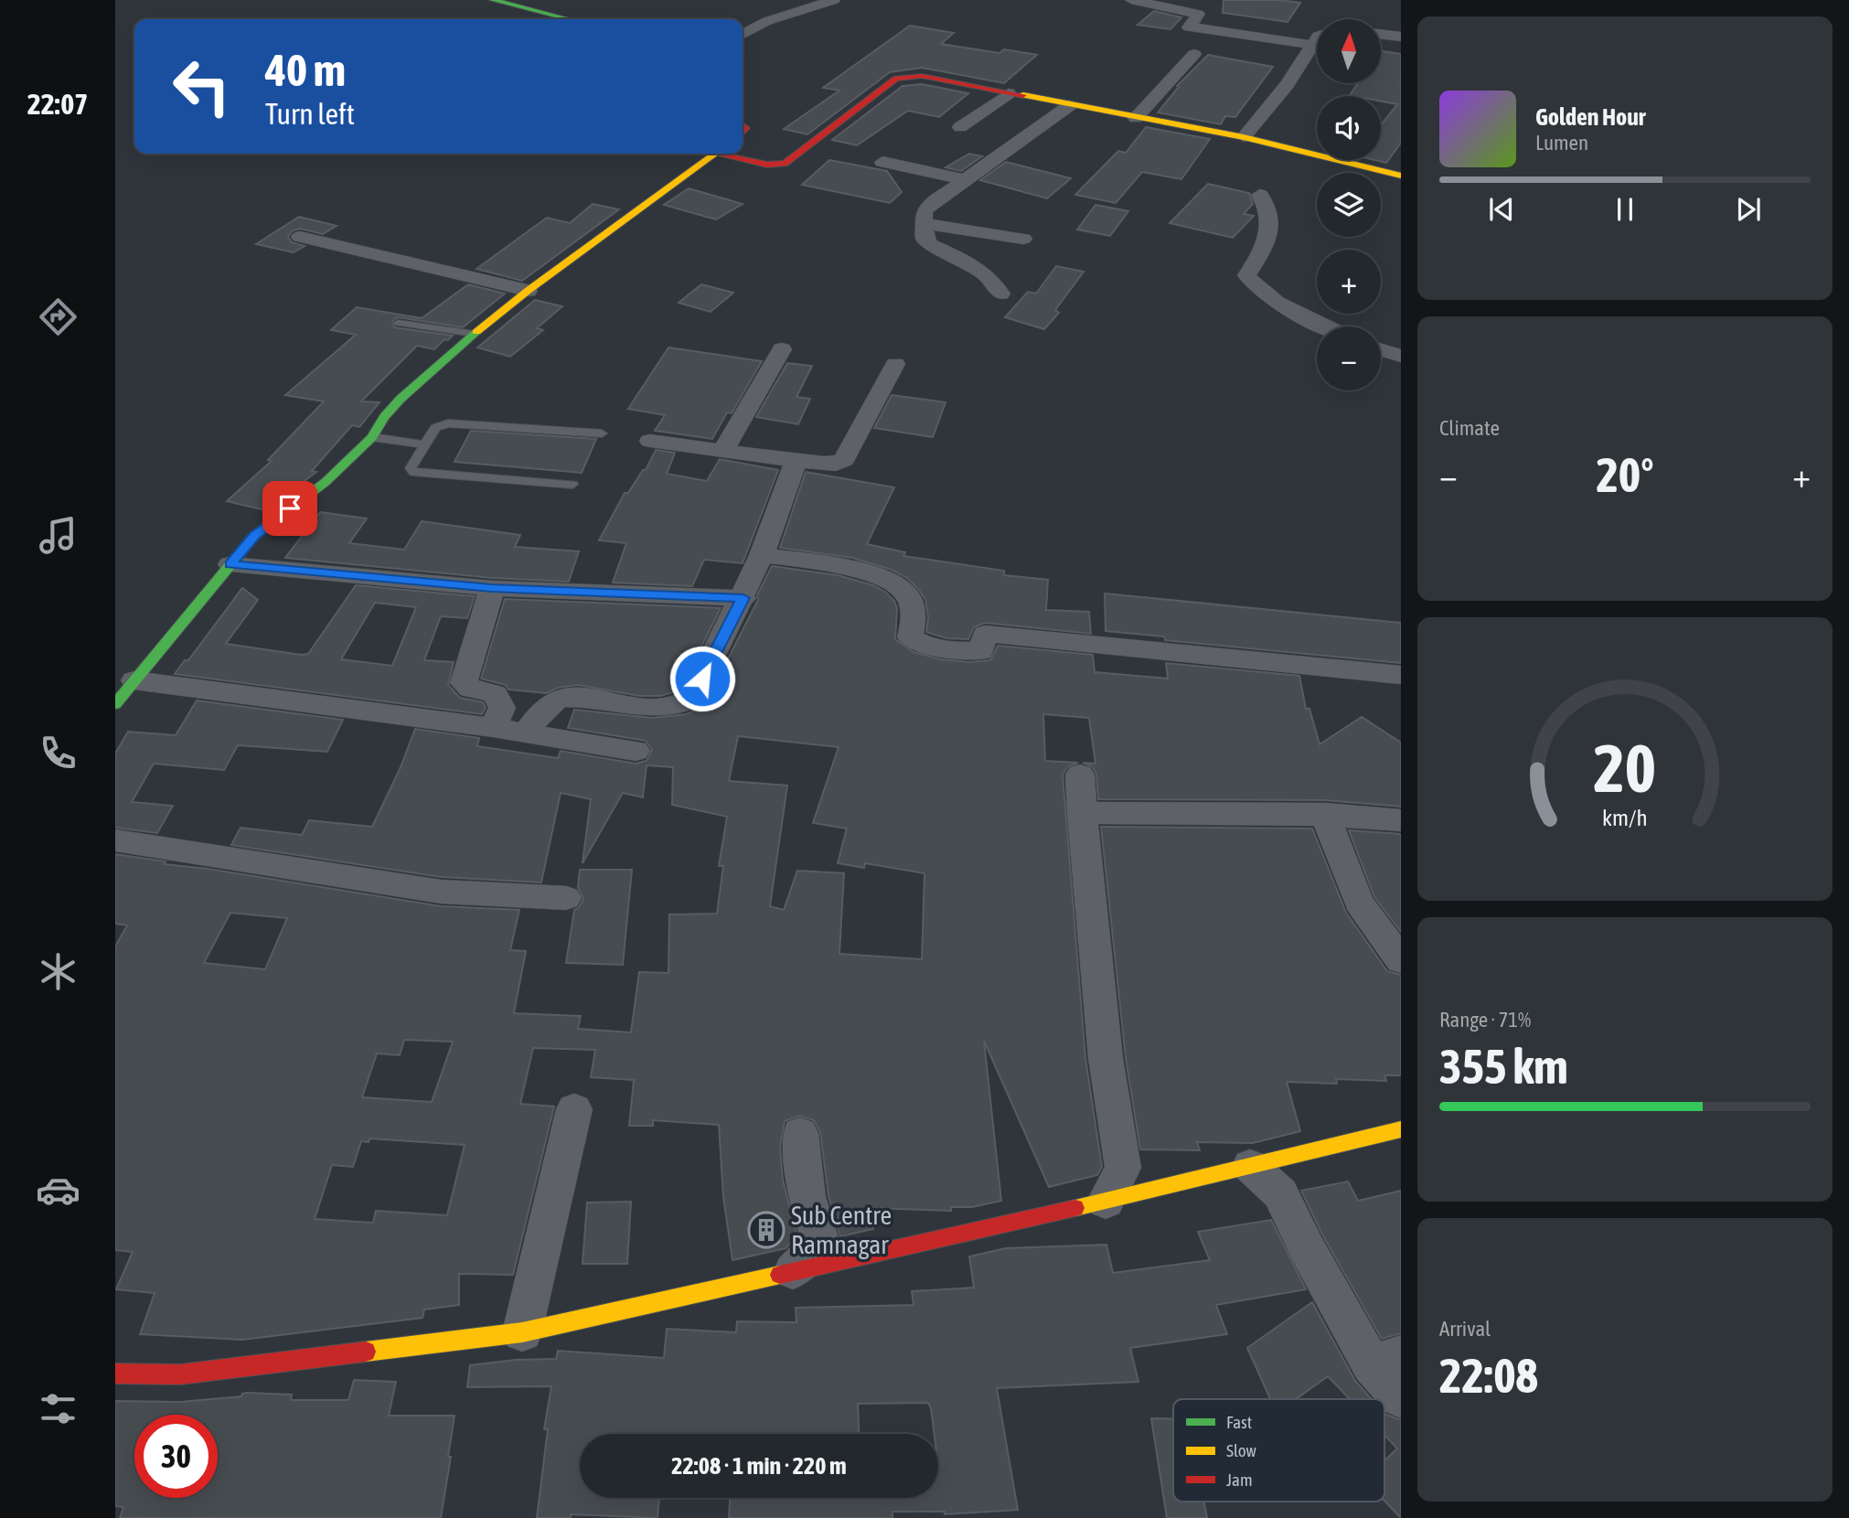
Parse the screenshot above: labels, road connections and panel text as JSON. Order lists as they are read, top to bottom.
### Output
{
  "places": {
    "building": ["Sub Centre Ramnagar"]
  },
  "legend": ["Fast", "Slow", "Jam"],
  "north": "top",
  "page": {
    "tabs": "22:07",
    "map_buttons": ["+", "−"],
    "turn": ["40 m", "Turn left"],
    "song": ["Golden Hour", "Lumen"],
    "tile": [
      "Climate",
      ["Range · 71%", "355 km"],
      ["Arrival", "22:08"]
    ],
    "heat": ["−", "20°", "+"],
    "limit": "30",
    "trip": "22:08 · 1 min · 220 m",
    "gauge": ["20", "km/h"]
  }
}
